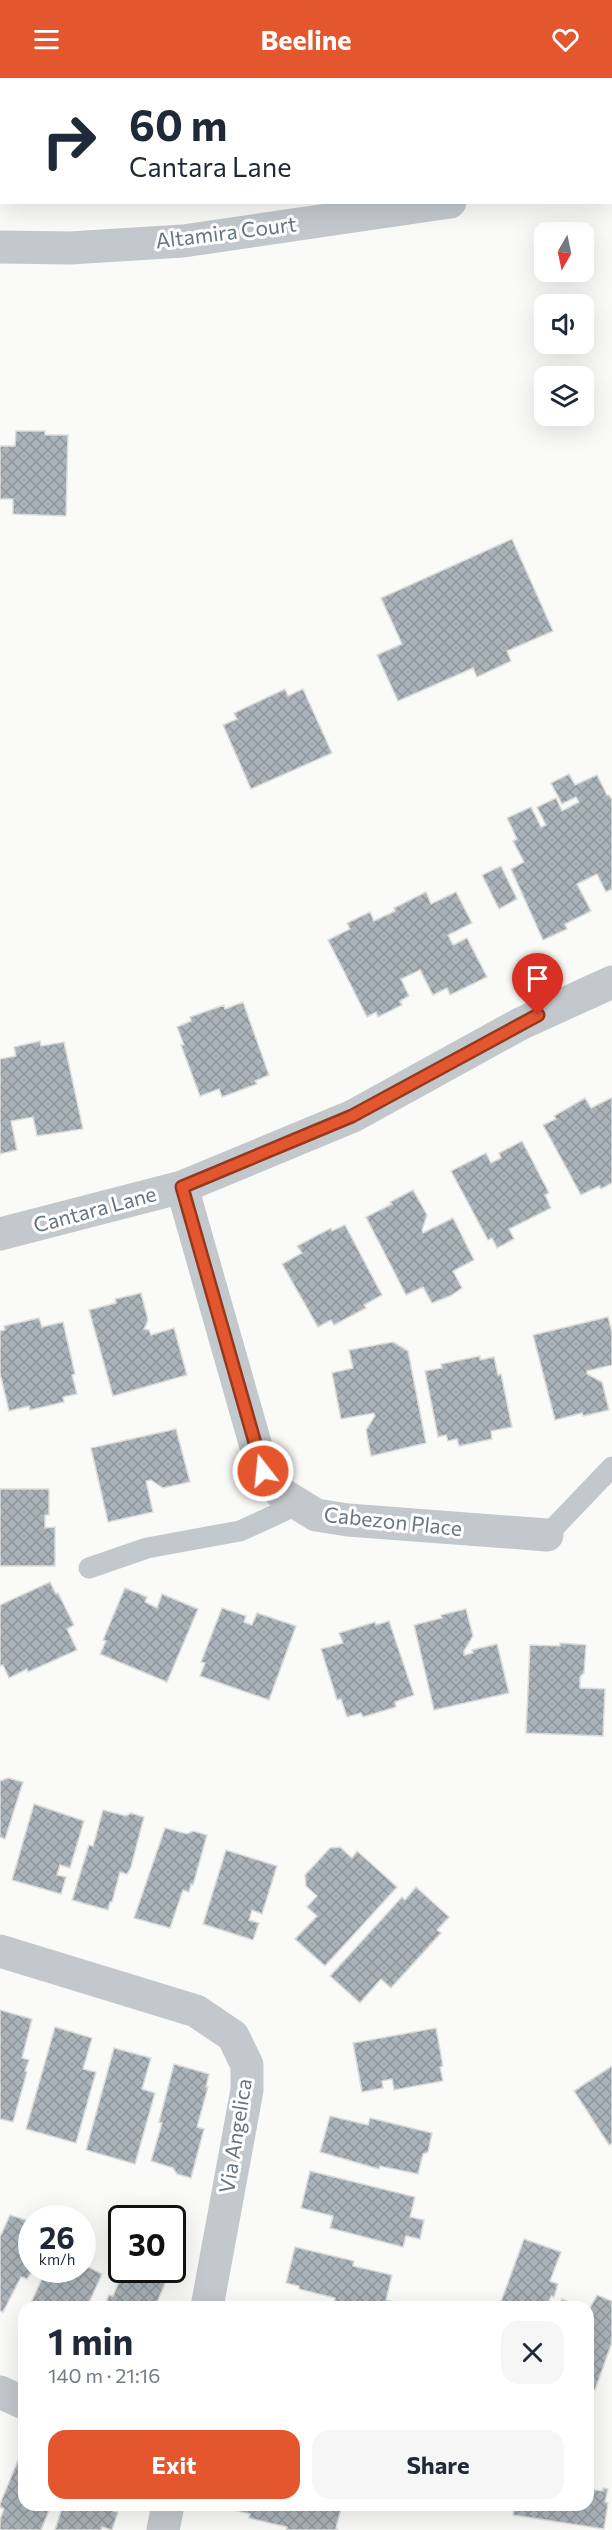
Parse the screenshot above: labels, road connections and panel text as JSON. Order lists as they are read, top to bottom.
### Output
{
  "streets": {
    "street": [
      "Altamira Court",
      "Cantara Lane",
      "Cabezon Place",
      "Via Angelica"
    ]
  },
  "crossings": [
    ["Cantara Lane", "Cabezon Place"]
  ],
  "north": "bottom",
  "page": {
    "header": "Beeline",
    "turn": ["60 m", "Cantara Lane"],
    "speed": "26 km/h",
    "limit": "30",
    "heading": ["1 min", "140 m · 21:16"],
    "buttons": ["Exit", "Share"]
  }
}
